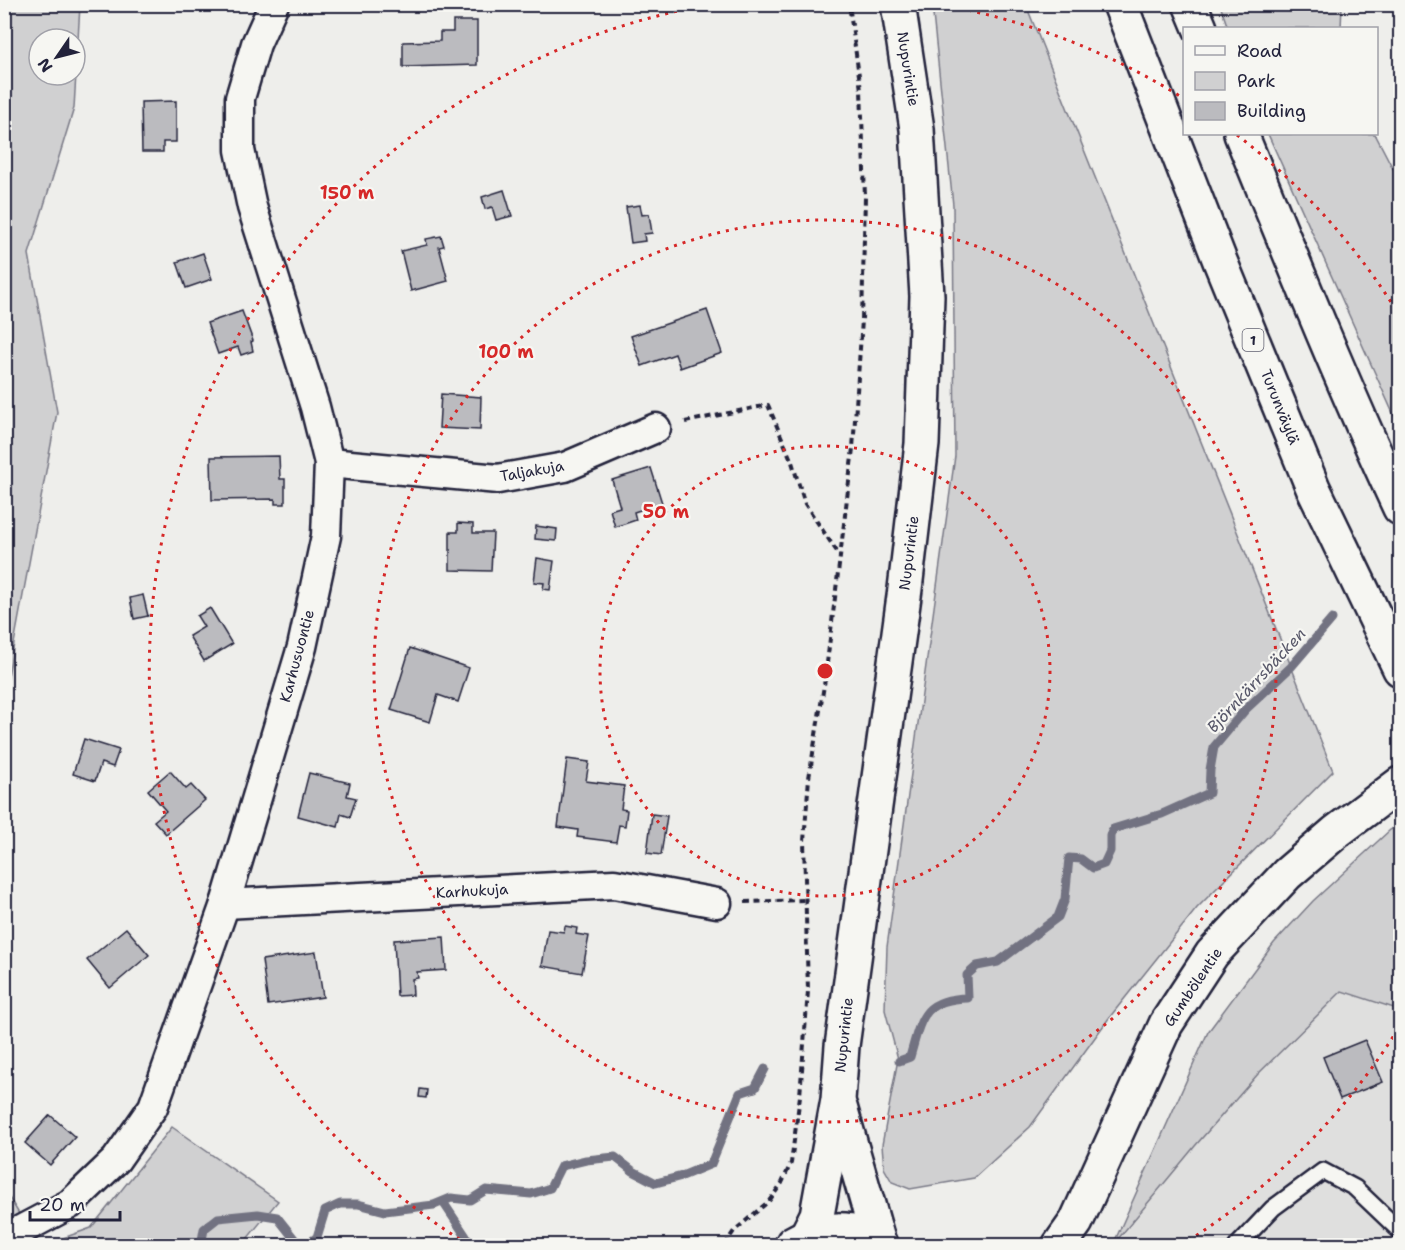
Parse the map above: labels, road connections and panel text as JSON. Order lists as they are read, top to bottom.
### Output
{
  "streets": {
    "main road": [
      "Nupurintie",
      "1",
      "Turunväylä",
      "Gumbölentie"
    ],
    "street": ["Taljakuja", "Karhusuontie", "Karhukuja"]
  },
  "crossings": [
    ["Taljakuja", "Karhusuontie"],
    ["Karhusuontie", "Karhukuja"]
  ],
  "water": ["Björnkärrsbäcken"],
  "legend": ["Road", "Park", "Building"],
  "scale_bar": "20 m",
  "north": "bottom left",
  "rings": ["150 m", "100 m", "50 m"]
}
